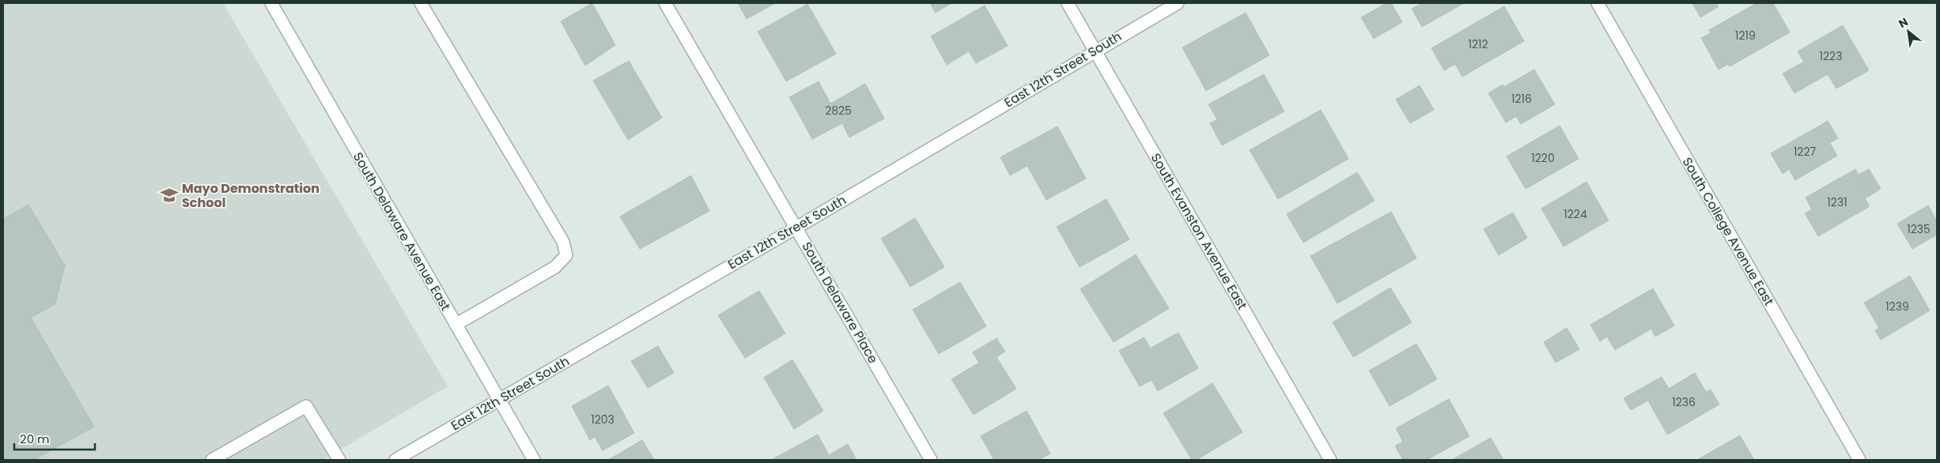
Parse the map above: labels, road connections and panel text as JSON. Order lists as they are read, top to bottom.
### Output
{
  "streets": {
    "street": [
      "East 12th Street South",
      "South Delaware Avenue East",
      "South Evanston Avenue East",
      "South College Avenue East",
      "South Delaware Place"
    ]
  },
  "crossings": [
    ["East 12th Street South", "South Delaware Avenue East"],
    ["East 12th Street South", "South Evanston Avenue East"],
    ["East 12th Street South", "South Delaware Place"]
  ],
  "places": {
    "school or university": ["Mayo Demonstration School"]
  },
  "house_numbers": [
    "1219",
    "1212",
    "1223",
    "1216",
    "2825",
    "1227",
    "1220",
    "1231",
    "1224",
    "1235",
    "1239",
    "1236",
    "1203"
  ],
  "scale_bar": "20 m",
  "north": "top left"
}
